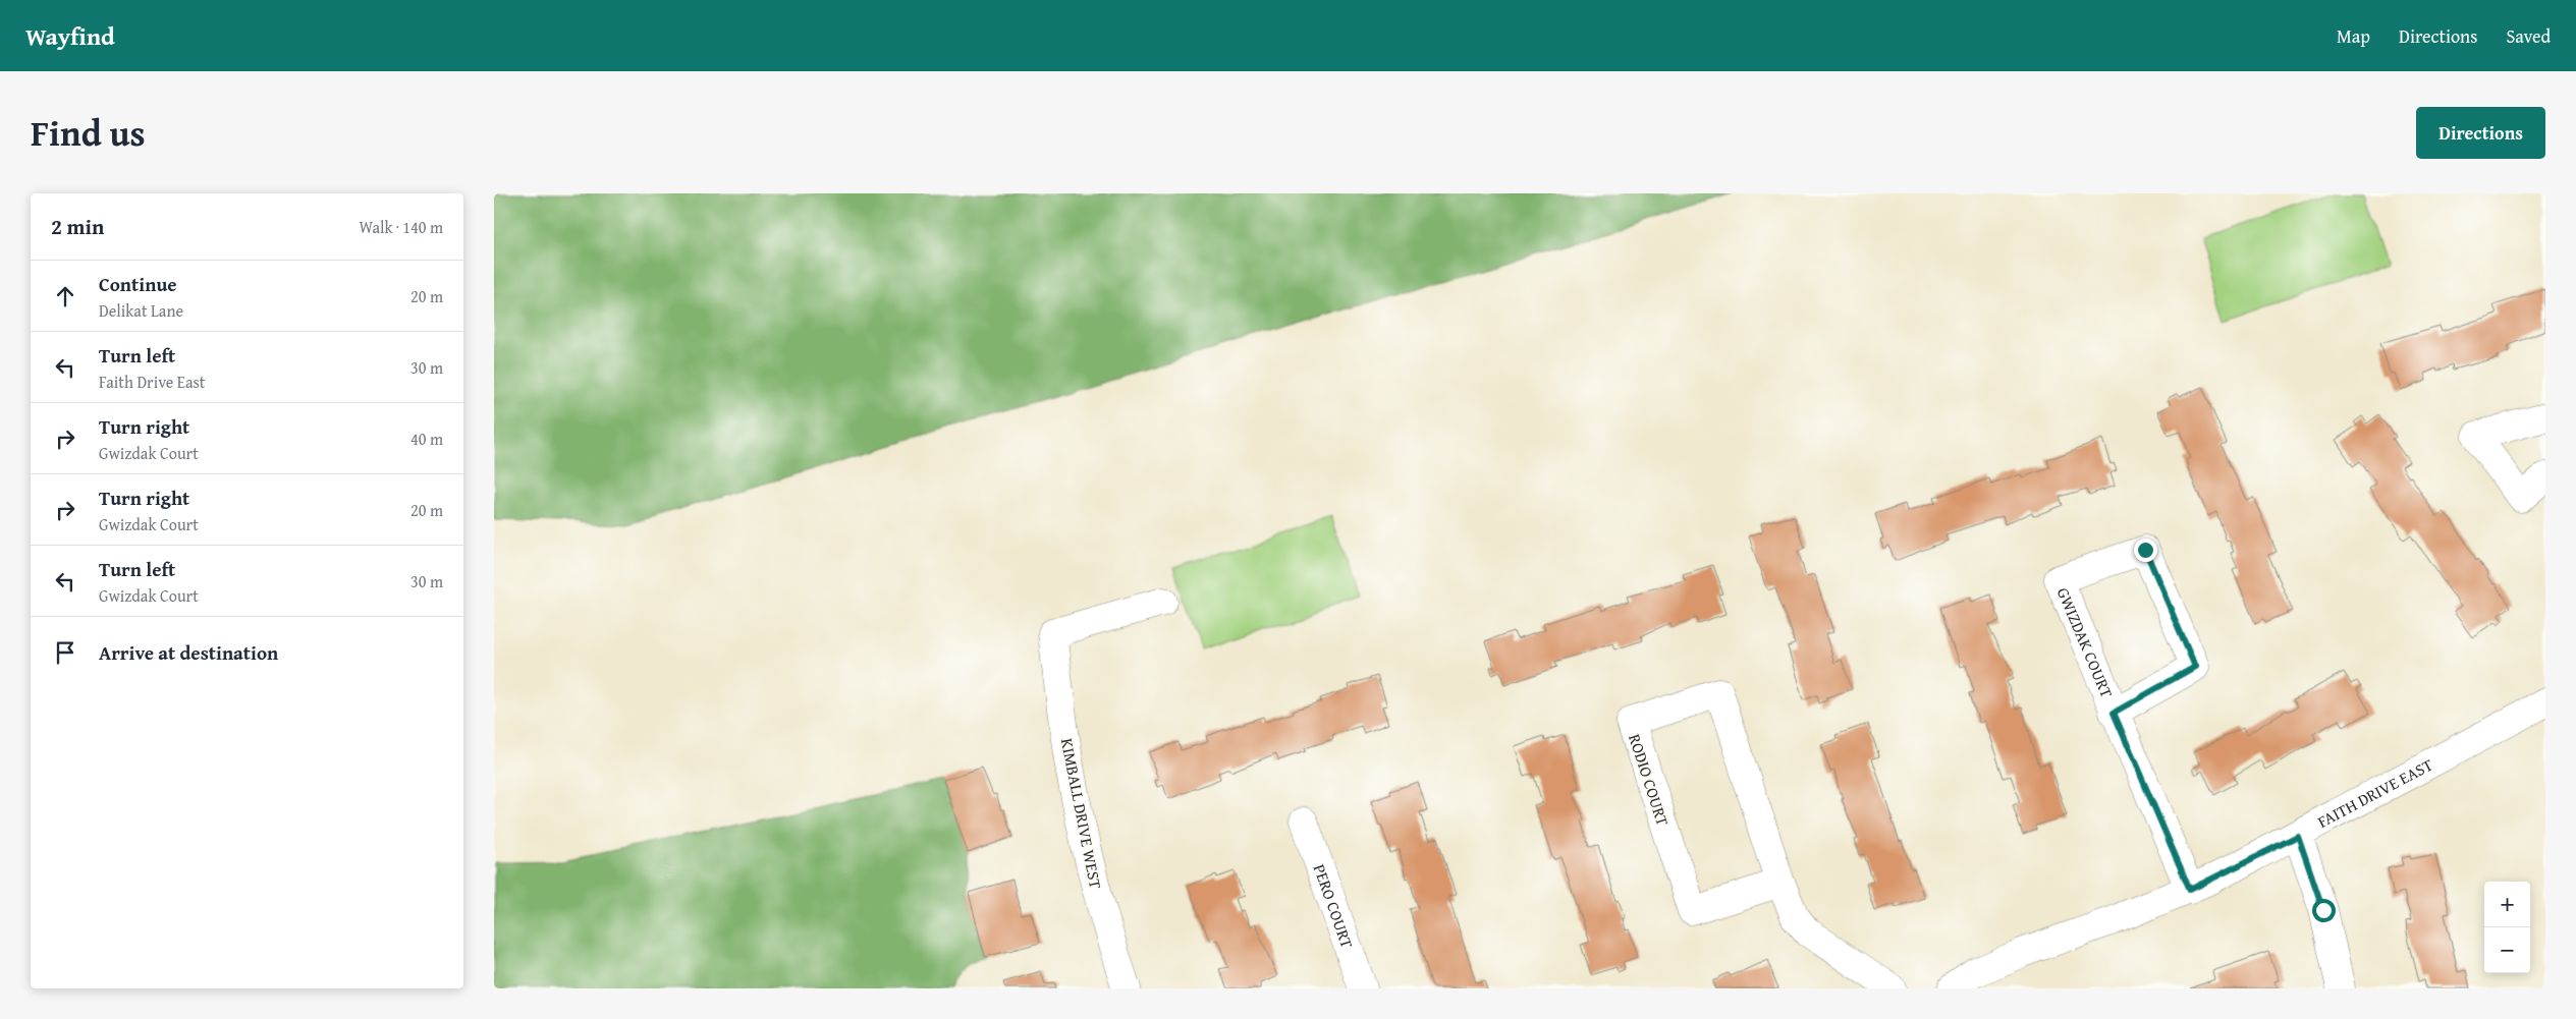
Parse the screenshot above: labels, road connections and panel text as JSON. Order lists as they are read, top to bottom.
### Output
{
  "streets": {
    "street": [
      "GWIZDAK COURT",
      "RODIO COURT",
      "FAITH DRIVE EAST",
      "KIMBALL DRIVE WEST",
      "PERO COURT"
    ]
  },
  "crossings": [
    ["GWIZDAK COURT", "FAITH DRIVE EAST"]
  ],
  "page": {
    "header": "Wayfind",
    "nav": ["Map", "Directions", "Saved"],
    "title": "Find us",
    "buttons": "Directions",
    "heading": ["2 min", "Walk · 140 m"],
    "list": [
      ["Continue", "Delikat Lane", "20 m"],
      ["Turn left", "Faith Drive East", "30 m"],
      ["Turn right", "Gwizdak Court", "40 m"],
      ["Turn right", "Gwizdak Court", "20 m"],
      ["Turn left", "Gwizdak Court", "30 m"],
      "Arrive at destination"
    ],
    "map_buttons": ["+", "−"]
  }
}
